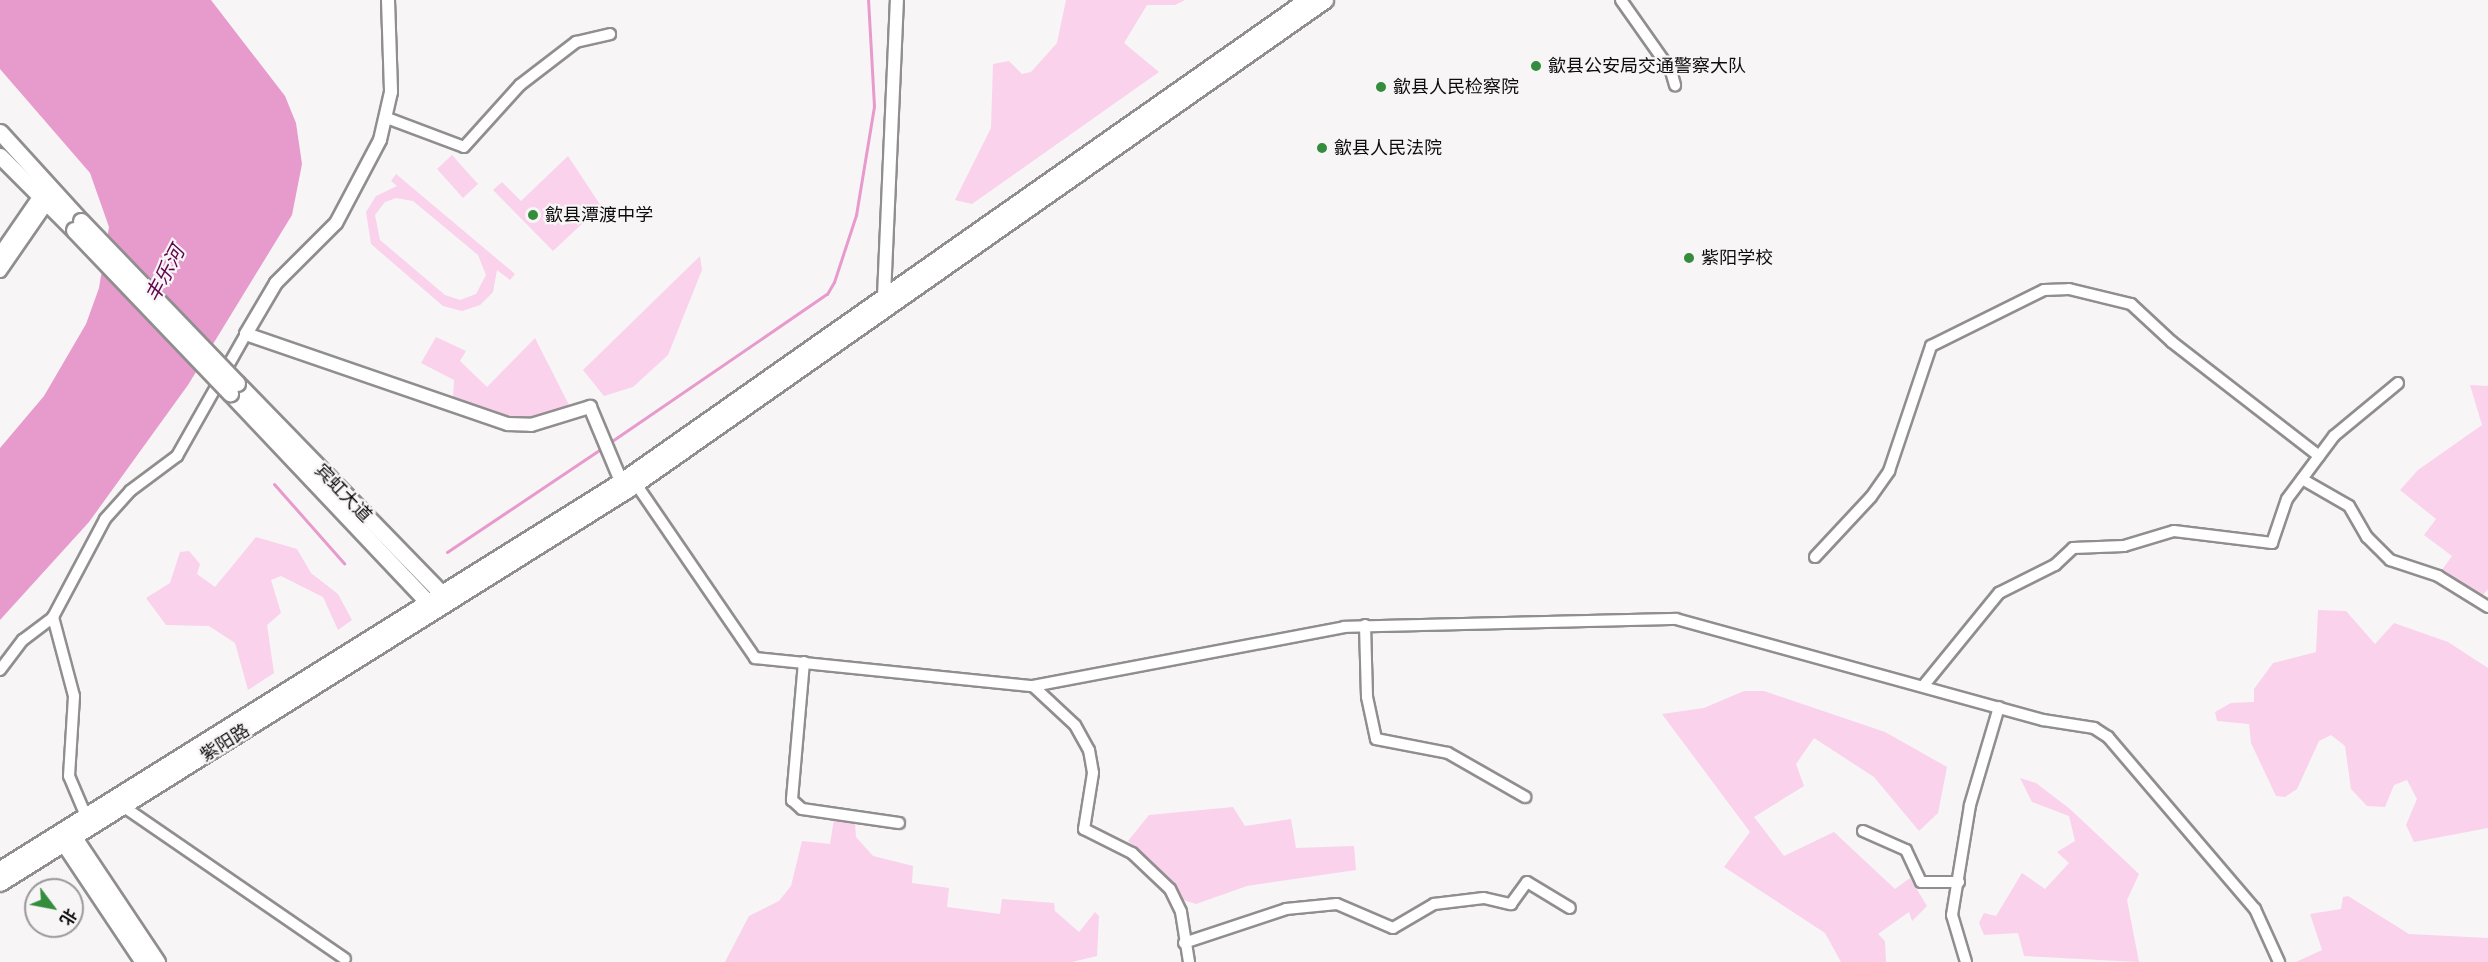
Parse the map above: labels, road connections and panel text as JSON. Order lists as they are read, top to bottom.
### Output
{
  "streets": {
    "main road": ["宾虹大道", "紫阳路"]
  },
  "crossings": [
    ["宾虹大道", "紫阳路"]
  ],
  "water": ["丰乐河"],
  "places": [
    "歙县公安局交通警察大队",
    "歙县人民检察院",
    "歙县人民法院",
    "歙县潭渡中学",
    "紫阳学校"
  ],
  "north": "bottom right"
}
